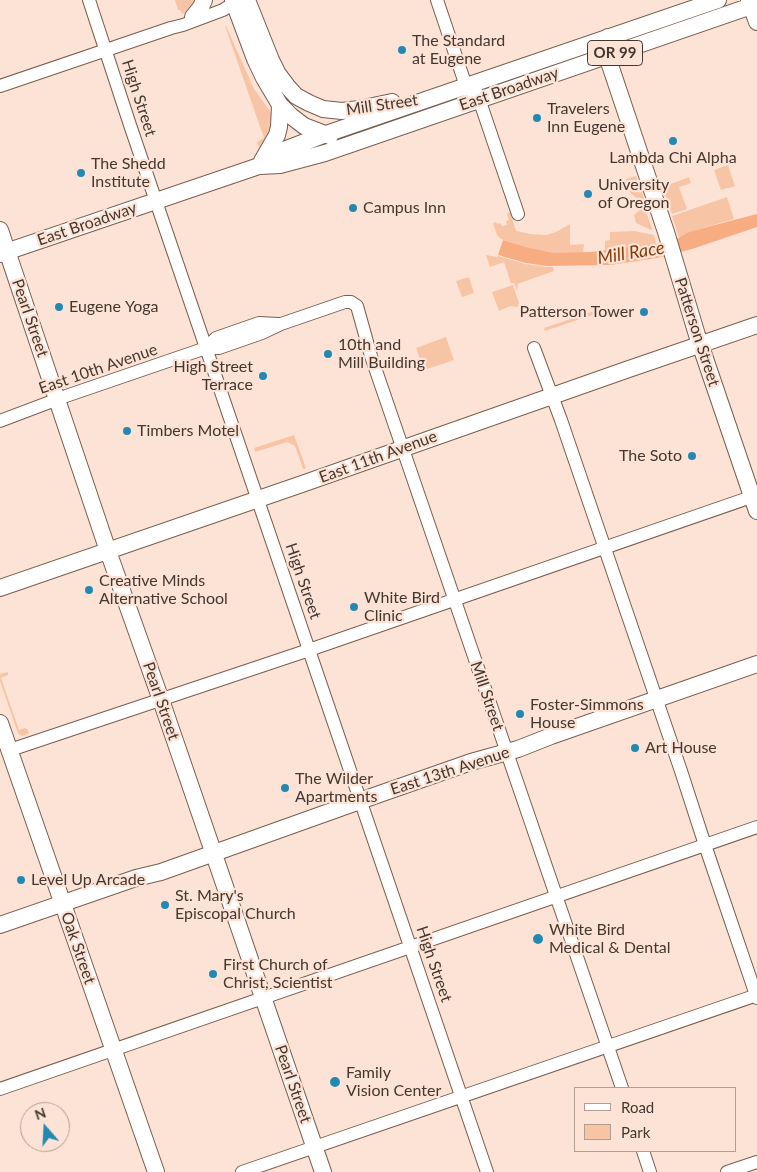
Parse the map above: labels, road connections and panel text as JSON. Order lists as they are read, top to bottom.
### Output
{
  "streets": {
    "main road": [
      "OR 99",
      "East Broadway",
      "Mill Street",
      "Pearl Street",
      "Patterson Street",
      "East 11th Avenue",
      "East 13th Avenue",
      "Oak Street"
    ],
    "street": ["High Street", "East 10th Avenue"]
  },
  "crossings": [
    ["East Broadway", "High Street"],
    ["East Broadway", "Mill Street"],
    ["East Broadway", "Pearl Street"],
    ["East Broadway", "Patterson Street"],
    ["High Street", "East 10th Avenue"],
    ["High Street", "East 11th Avenue"],
    ["High Street", "East 13th Avenue"],
    ["Mill Street", "East 10th Avenue"],
    ["Mill Street", "East 11th Avenue"],
    ["Mill Street", "East 13th Avenue"],
    ["Pearl Street", "East 10th Avenue"],
    ["Pearl Street", "East 11th Avenue"],
    ["Pearl Street", "East 13th Avenue"],
    ["Patterson Street", "East 11th Avenue"],
    ["East 13th Avenue", "Oak Street"]
  ],
  "water": ["Mill Race"],
  "places": [
    "The Standard at Eugene",
    "Travelers Inn Eugene",
    "Lambda Chi Alpha",
    "The Shedd Institute",
    "University of Oregon",
    "Campus Inn",
    "Eugene Yoga",
    "Patterson Tower",
    "10th and Mill Building",
    "High Street Terrace",
    "Timbers Motel",
    "The Soto",
    "Creative Minds Alternative School",
    "White Bird Clinic",
    "Foster-Simmons House",
    "Art House",
    "The Wilder Apartments",
    "Level Up Arcade",
    "St. Mary's Episcopal Church",
    "White Bird Medical & Dental",
    "First Church of Christ, Scientist",
    "Family Vision Center"
  ],
  "legend": ["Road", "Park"],
  "north": "top"
}
